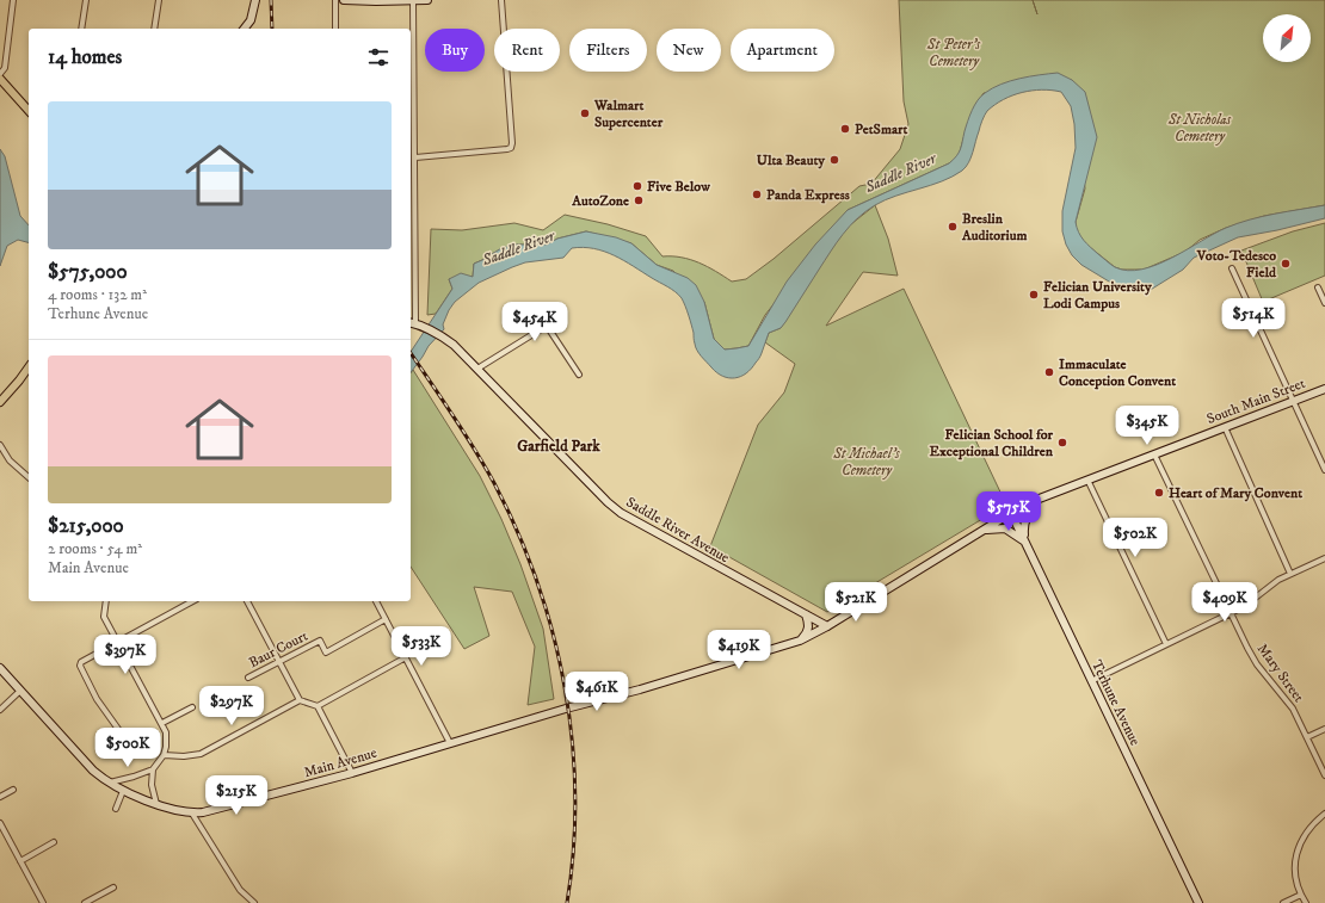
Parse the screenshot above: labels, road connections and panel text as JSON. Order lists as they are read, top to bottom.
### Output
{
  "streets": {
    "street": [
      "South Main Street",
      "Saddle River Avenue",
      "Baur Court",
      "Mary Street",
      "Terhune Avenue",
      "Main Avenue"
    ]
  },
  "crossings": [
    ["South Main Street", "Saddle River Avenue"],
    ["South Main Street", "Mary Street"],
    ["South Main Street", "Terhune Avenue"],
    ["South Main Street", "Main Avenue"]
  ],
  "districts": ["Garfield Park"],
  "water": ["Saddle River"],
  "parks": ["St Peter's Cemetery", "St Nicholas Cemetery", "St Michael's Cemetery"],
  "places": [
    "Walmart Supercenter",
    "PetSmart",
    "Ulta Beauty",
    "Five Below",
    "Panda Express",
    "AutoZone",
    "Breslin Auditorium",
    "Voto-Tedesco Field",
    "Felician University Lodi Campus",
    "Immaculate Conception Convent",
    "Felician School for Exceptional Children",
    "Heart of Mary Convent"
  ],
  "north": "top right",
  "page": {
    "chip": [
      "Buy",
      "Rent",
      "Filters",
      "New",
      "Apartment"
    ],
    "heading": "14 homes",
    "list": [
      {
        "name": "$575,000",
        "note": "4 rooms · 132 m² · Terhune Avenue"
      },
      {
        "name": "$215,000",
        "note": "2 rooms · 54 m² · Main Avenue"
      }
    ],
    "price": [
      "$514K",
      "$454K",
      "$345K",
      "$575K",
      "$502K",
      "$521K",
      "$409K",
      "$533K",
      "$419K",
      "$397K",
      "$461K",
      "$297K",
      "$500K",
      "$215K"
    ]
  }
}
